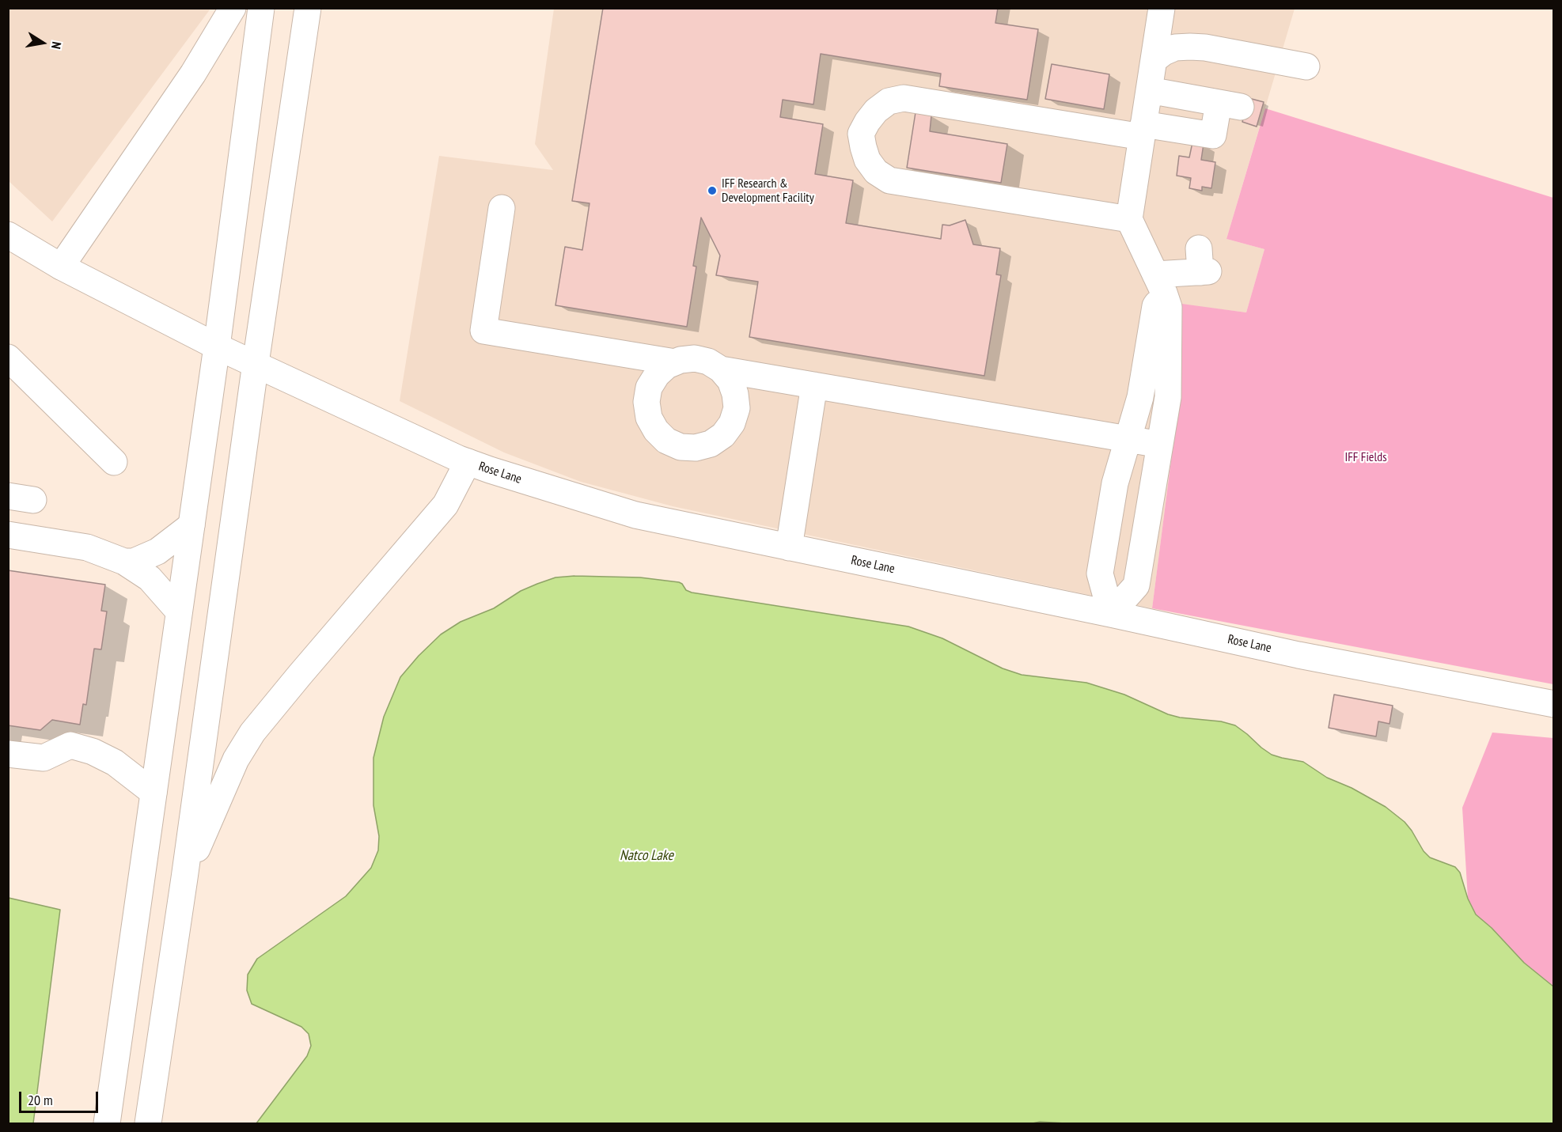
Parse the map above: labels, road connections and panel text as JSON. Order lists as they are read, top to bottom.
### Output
{
  "streets": {
    "main road": ["Rose Lane"]
  },
  "water": ["Natco Lake"],
  "parks": ["IFF Fields"],
  "places": ["IFF Research & Development Facility"],
  "scale_bar": "20 m",
  "north": "right"
}
